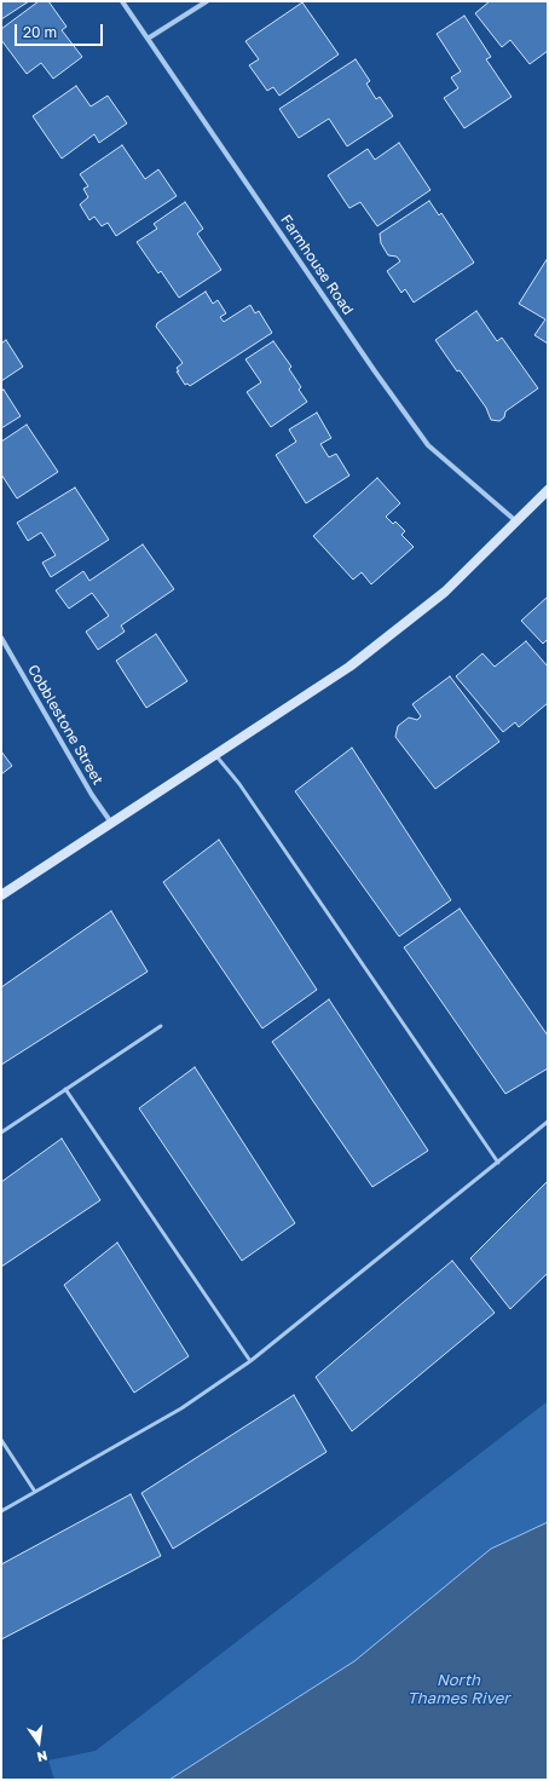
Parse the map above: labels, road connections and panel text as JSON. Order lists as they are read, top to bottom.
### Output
{
  "streets": {
    "street": ["Farmhouse Road", "Cobblestone Street"]
  },
  "water": ["North Thames River"],
  "scale_bar": "20 m",
  "north": "bottom"
}
